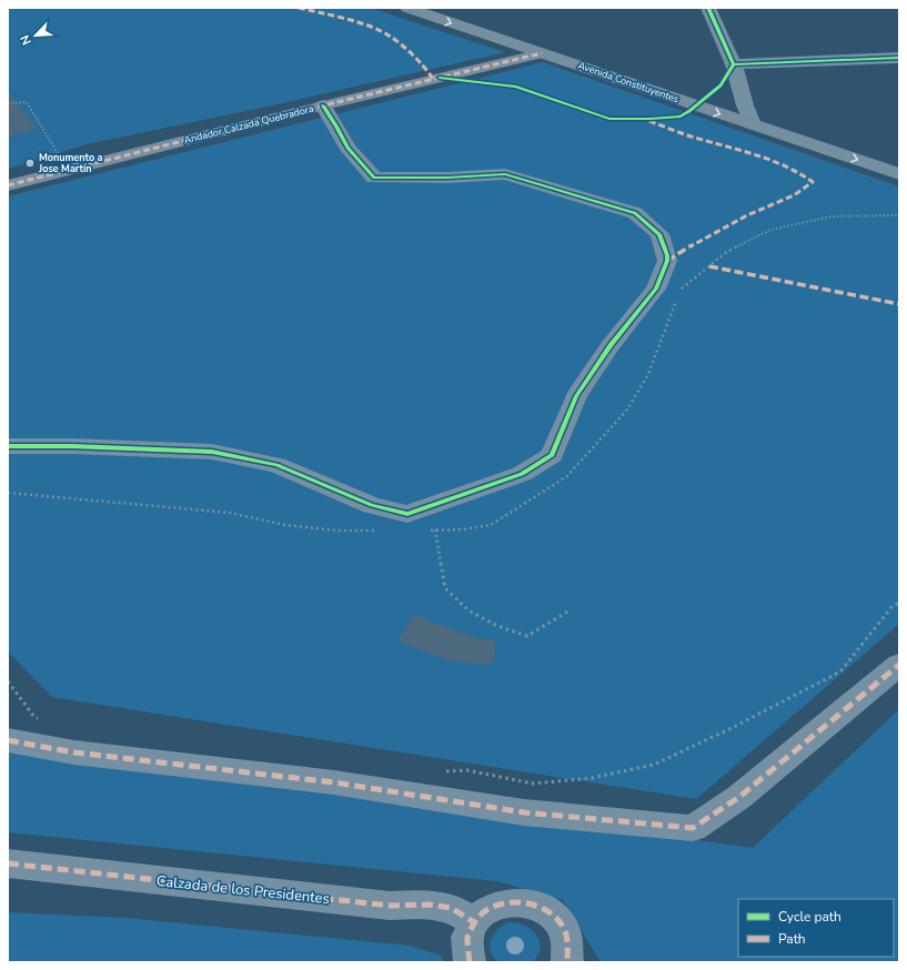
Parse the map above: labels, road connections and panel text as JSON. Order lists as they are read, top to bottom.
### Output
{
  "streets": {
    "main road": ["Avenida Constituyentes"],
    "street": ["Andador Calzada Quebradora", "Calzada de los Presidentes"]
  },
  "crossings": [
    ["Avenida Constituyentes", "Andador Calzada Quebradora"]
  ],
  "places": ["Monumento a Jose Martín"],
  "legend": ["Cycle path", "Path"],
  "north": "bottom left"
}
